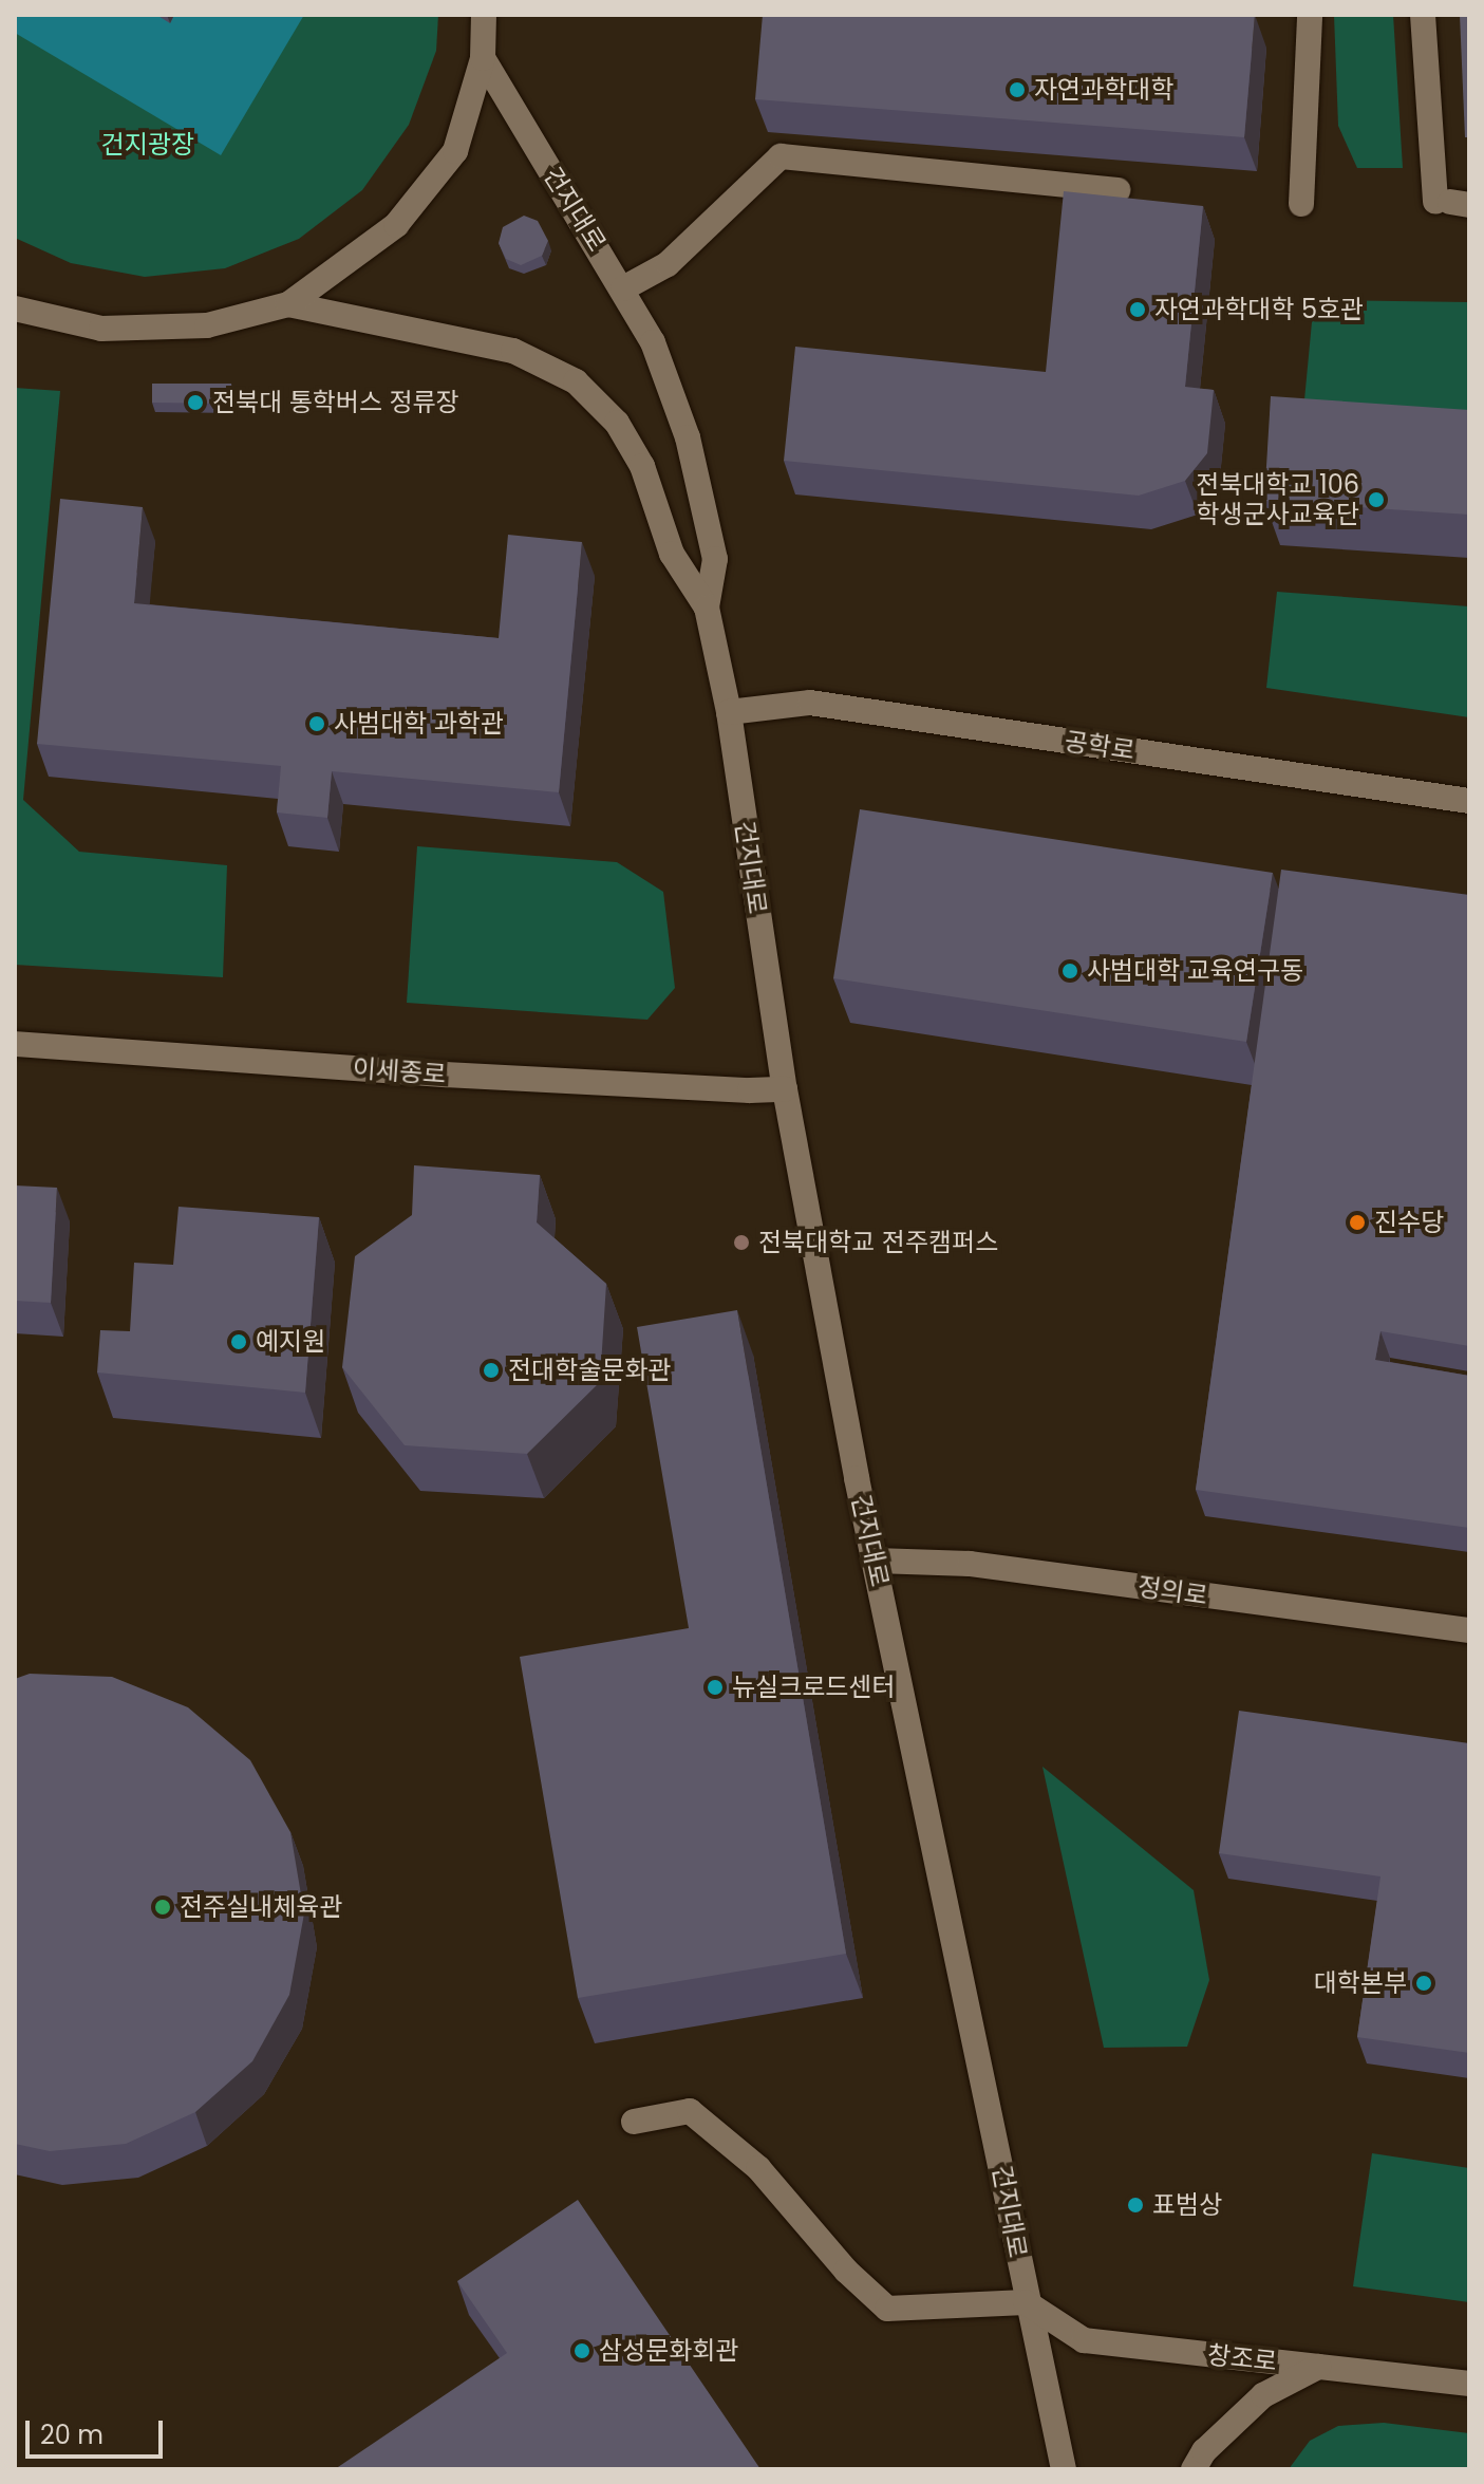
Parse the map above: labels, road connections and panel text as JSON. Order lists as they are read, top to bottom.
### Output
{
  "streets": {
    "lane": [
      "건지대로",
      "공학로",
      "이세종로",
      "정의로",
      "창조로"
    ]
  },
  "crossings": [
    ["건지대로", "공학로"],
    ["건지대로", "이세종로"],
    ["건지대로", "정의로"],
    ["건지대로", "창조로"]
  ],
  "parks": ["건지광장"],
  "places": [
    "자연과학대학",
    "자연과학대학 5호관",
    "전북대 통학버스 정류장",
    "전북대학교 106 학생군사교육단",
    "사범대학 과학관",
    "사범대학 교육연구동",
    "진수당",
    "전북대학교 전주캠퍼스",
    "예지원",
    "전대학술문화관",
    "뉴실크로드센터",
    "전주실내체육관",
    "대학본부",
    "표범상",
    "삼성문화회관"
  ],
  "scale_bar": "20 m"
}
